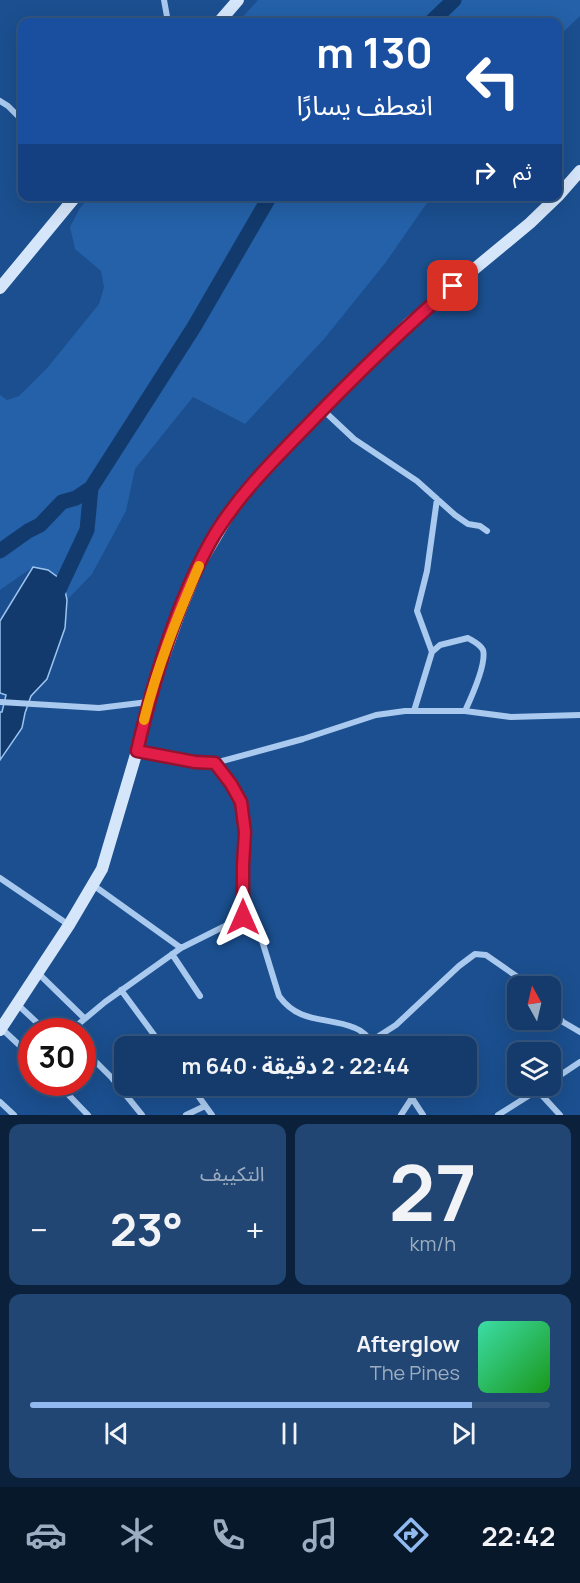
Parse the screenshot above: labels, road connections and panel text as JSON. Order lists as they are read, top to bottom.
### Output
{
  "north": "top",
  "page": {
    "turn": ["130 m", "انعطف يسارًا"],
    "then": "ثم",
    "limit": "30",
    "trip": "22:44 · 2 دقيقة · 640 m",
    "tile": [
      ["27", "km/h"],
      "التكييف"
    ],
    "heat": ["−", "23°", "+"],
    "song": ["Afterglow", "The Pines"],
    "tabs": "22:42"
  }
}
